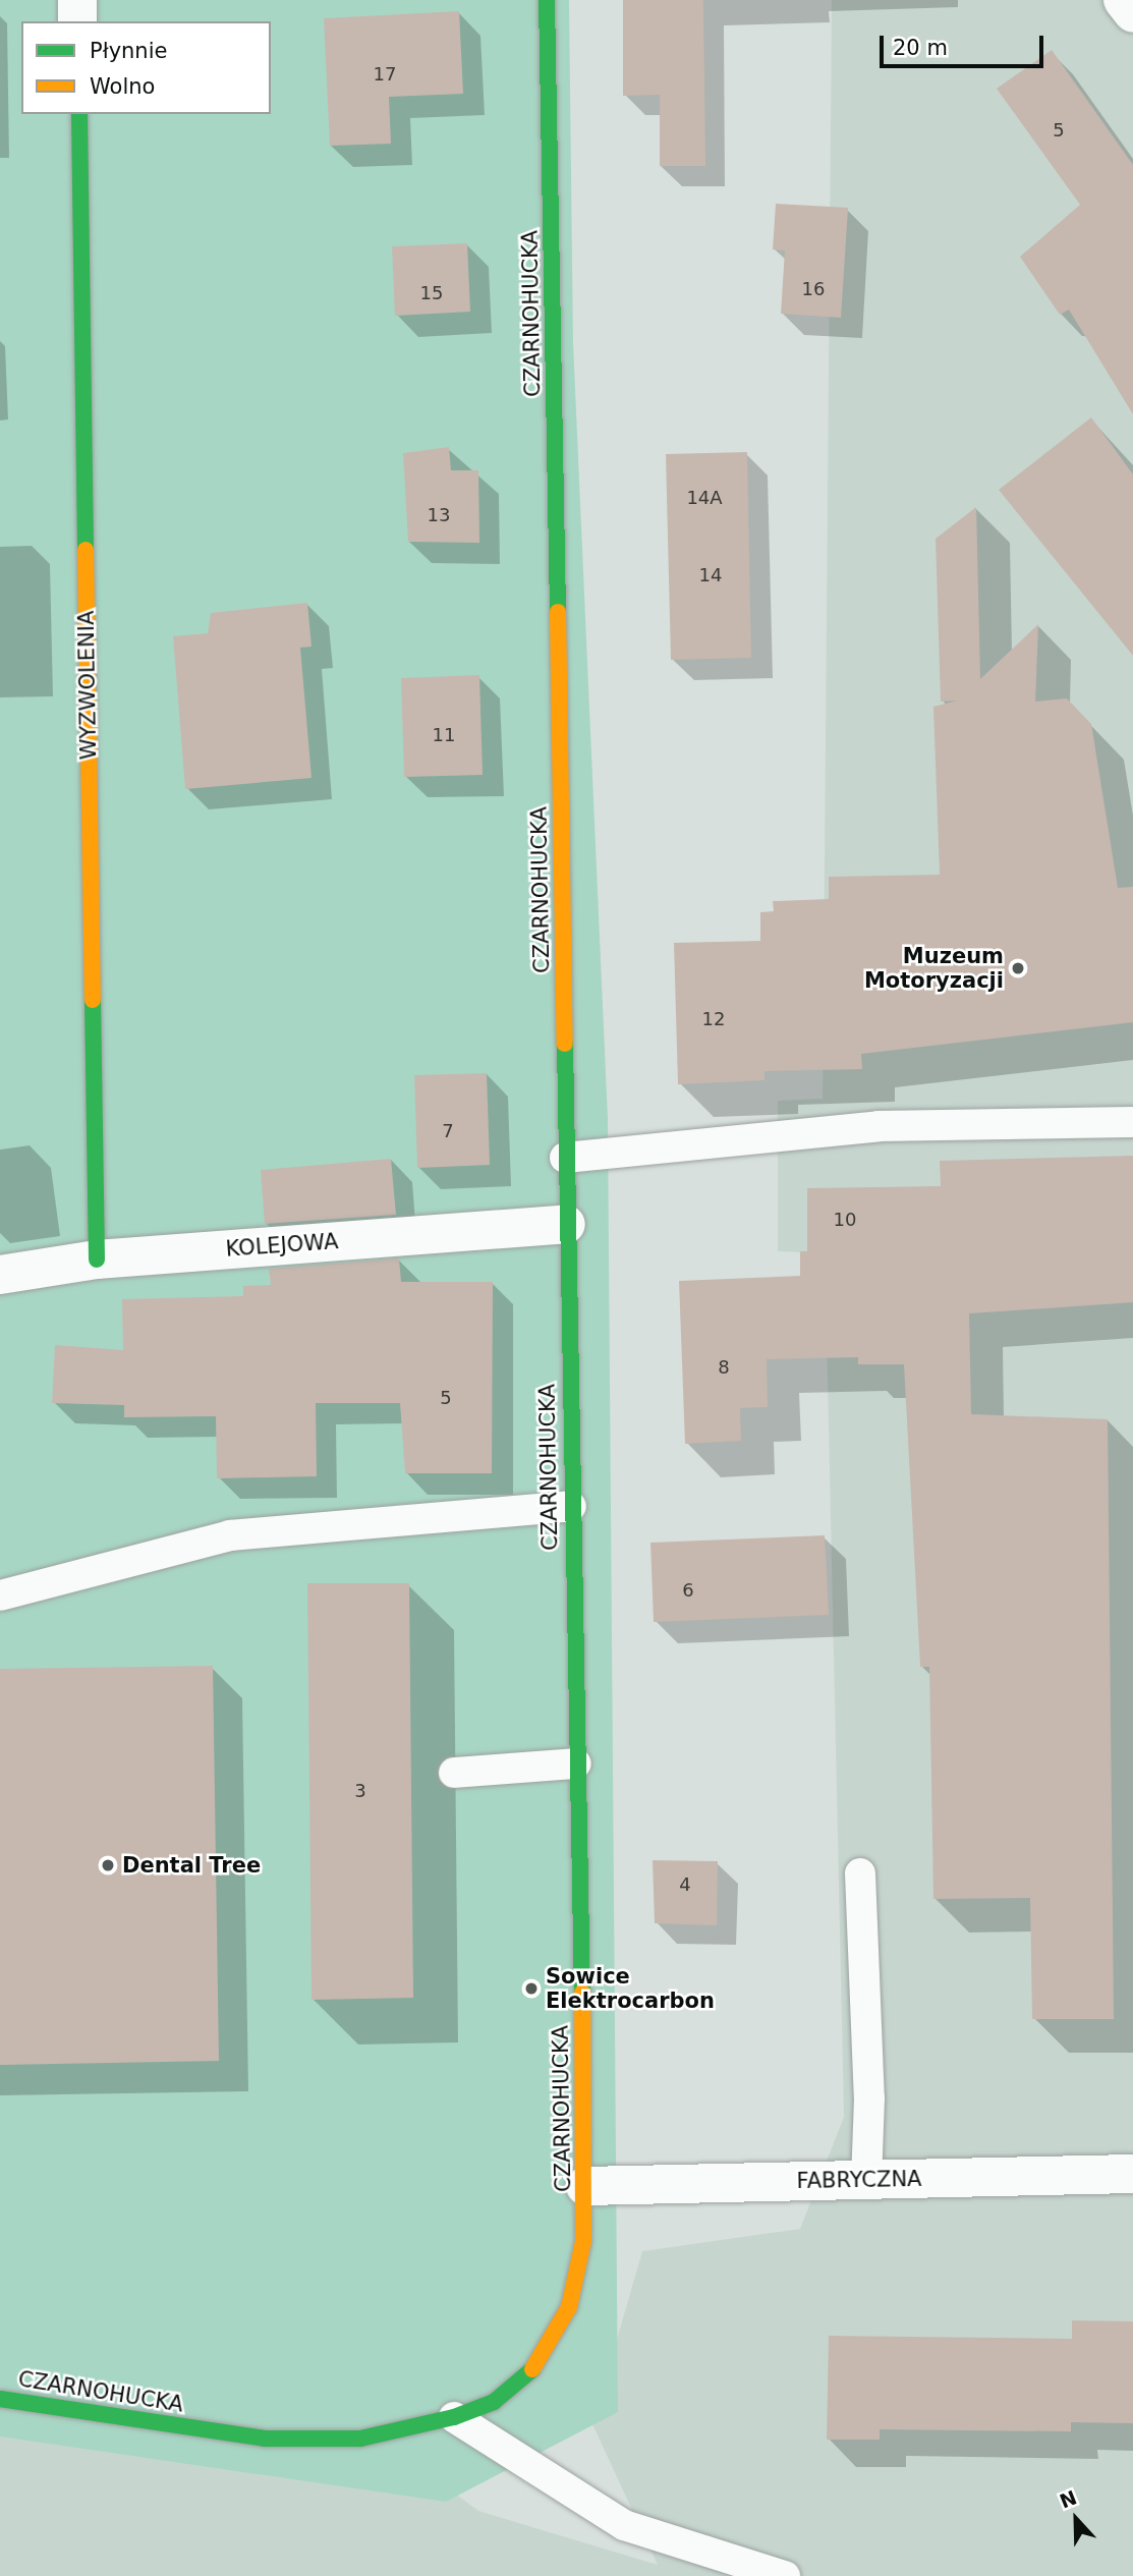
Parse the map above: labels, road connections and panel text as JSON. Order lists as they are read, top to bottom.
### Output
{
  "streets": {
    "street": [
      "CZARNOHUCKA",
      "WYZWOLENIA",
      "KOLEJOWA",
      "FABRYCZNA"
    ]
  },
  "crossings": [
    ["CZARNOHUCKA", "KOLEJOWA"],
    ["CZARNOHUCKA", "FABRYCZNA"],
    ["WYZWOLENIA", "KOLEJOWA"]
  ],
  "places": ["Muzeum Motoryzacji", "Dental Tree", "Sowice Elektrocarbon"],
  "house_numbers": [
    "17",
    "5",
    "16",
    "15",
    "14A",
    "13",
    "14",
    "11",
    "12",
    "7",
    "10",
    "8",
    "5",
    "6",
    "3",
    "4"
  ],
  "legend": ["Płynnie", "Wolno"],
  "scale_bar": "20 m",
  "north": "top"
}
